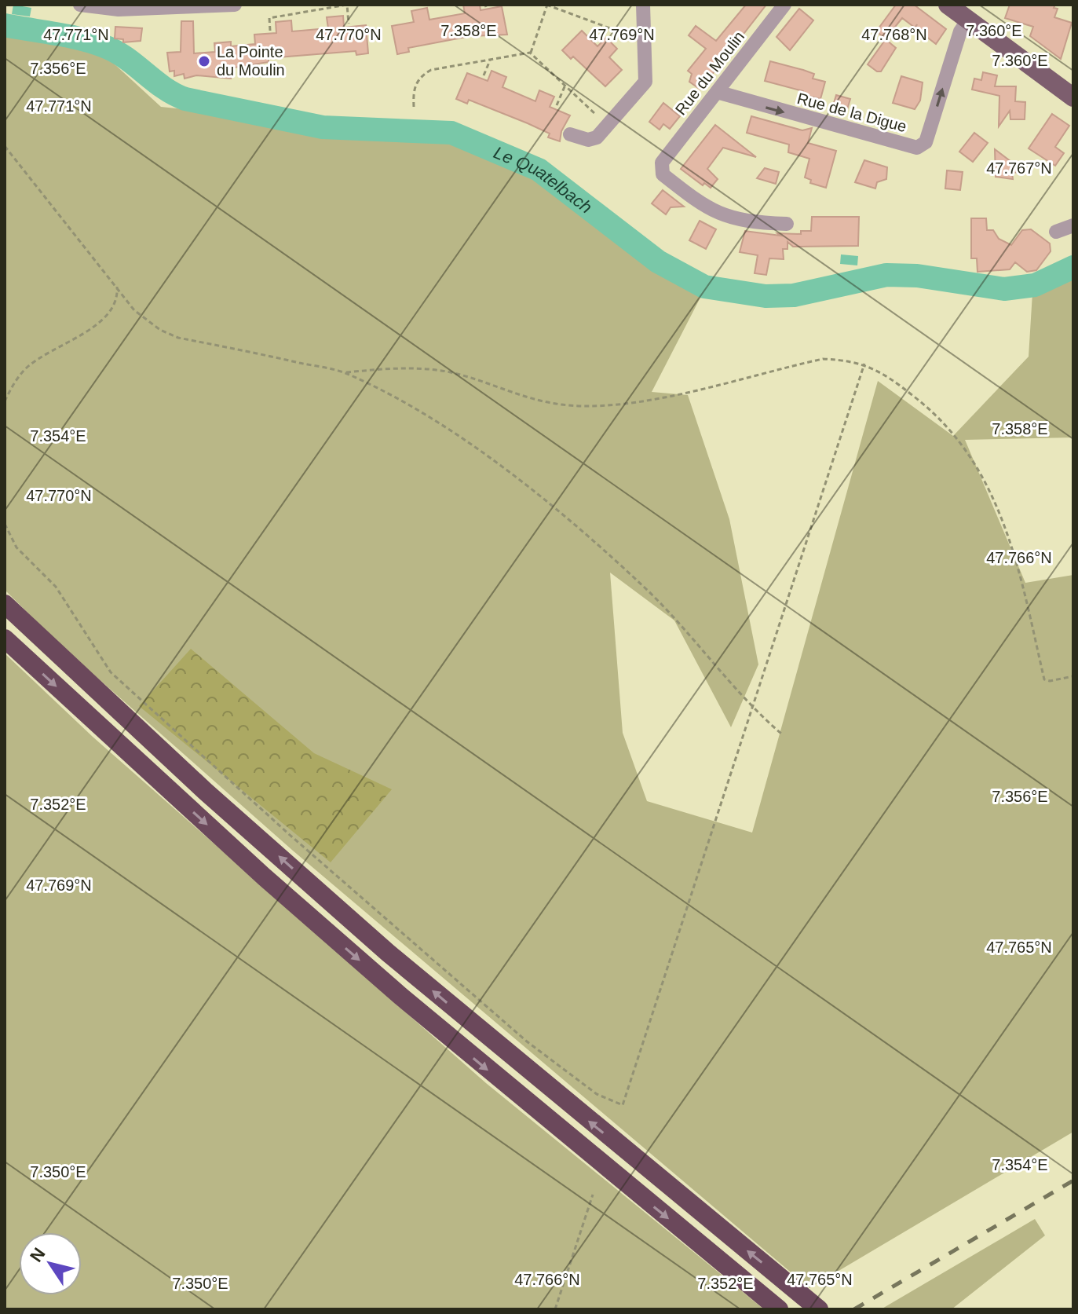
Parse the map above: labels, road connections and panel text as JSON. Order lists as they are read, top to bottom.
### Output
{
  "streets": {
    "street": ["Rue du Moulin", "Rue de la Digue"]
  },
  "crossings": [
    ["Rue du Moulin", "Rue de la Digue"]
  ],
  "water": ["Le Quatelbach"],
  "places": ["La Pointe du Moulin"],
  "north": "top left",
  "coordinates": [
    "7.358°E",
    "7.360°E",
    "47.771°N",
    "47.770°N",
    "47.769°N",
    "47.768°N",
    "7.356°E",
    "47.767°N",
    "7.354°E",
    "47.766°N",
    "7.352°E",
    "47.765°N",
    "7.350°E"
  ]
}
